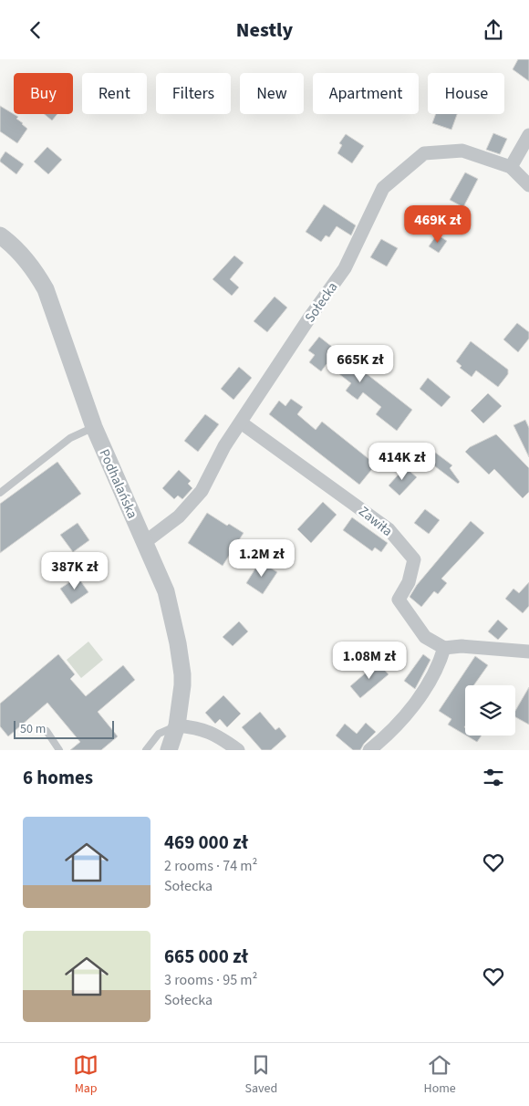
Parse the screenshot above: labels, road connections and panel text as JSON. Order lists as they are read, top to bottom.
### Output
{
  "streets": {
    "street": ["Sołecka", "Podhalańska", "Zawiła"]
  },
  "crossings": [
    ["Sołecka", "Podhalańska"],
    ["Sołecka", "Zawiła"]
  ],
  "scale_bar": "50 m",
  "page": {
    "header": "Nestly",
    "chip": [
      "Buy",
      "Rent",
      "Filters",
      "New",
      "Apartment",
      "House"
    ],
    "price": [
      "469K zł",
      "665K zł",
      "414K zł",
      "1.2M zł",
      "387K zł",
      "1.08M zł"
    ],
    "scale": "50 m",
    "heading": "6 homes",
    "list": [
      {
        "name": "469 000 zł",
        "note": "2 rooms · 74 m² · Sołecka"
      },
      {
        "name": "665 000 zł",
        "note": "3 rooms · 95 m² · Sołecka"
      }
    ],
    "tabs": ["Map", "Saved", "Home"]
  }
}
